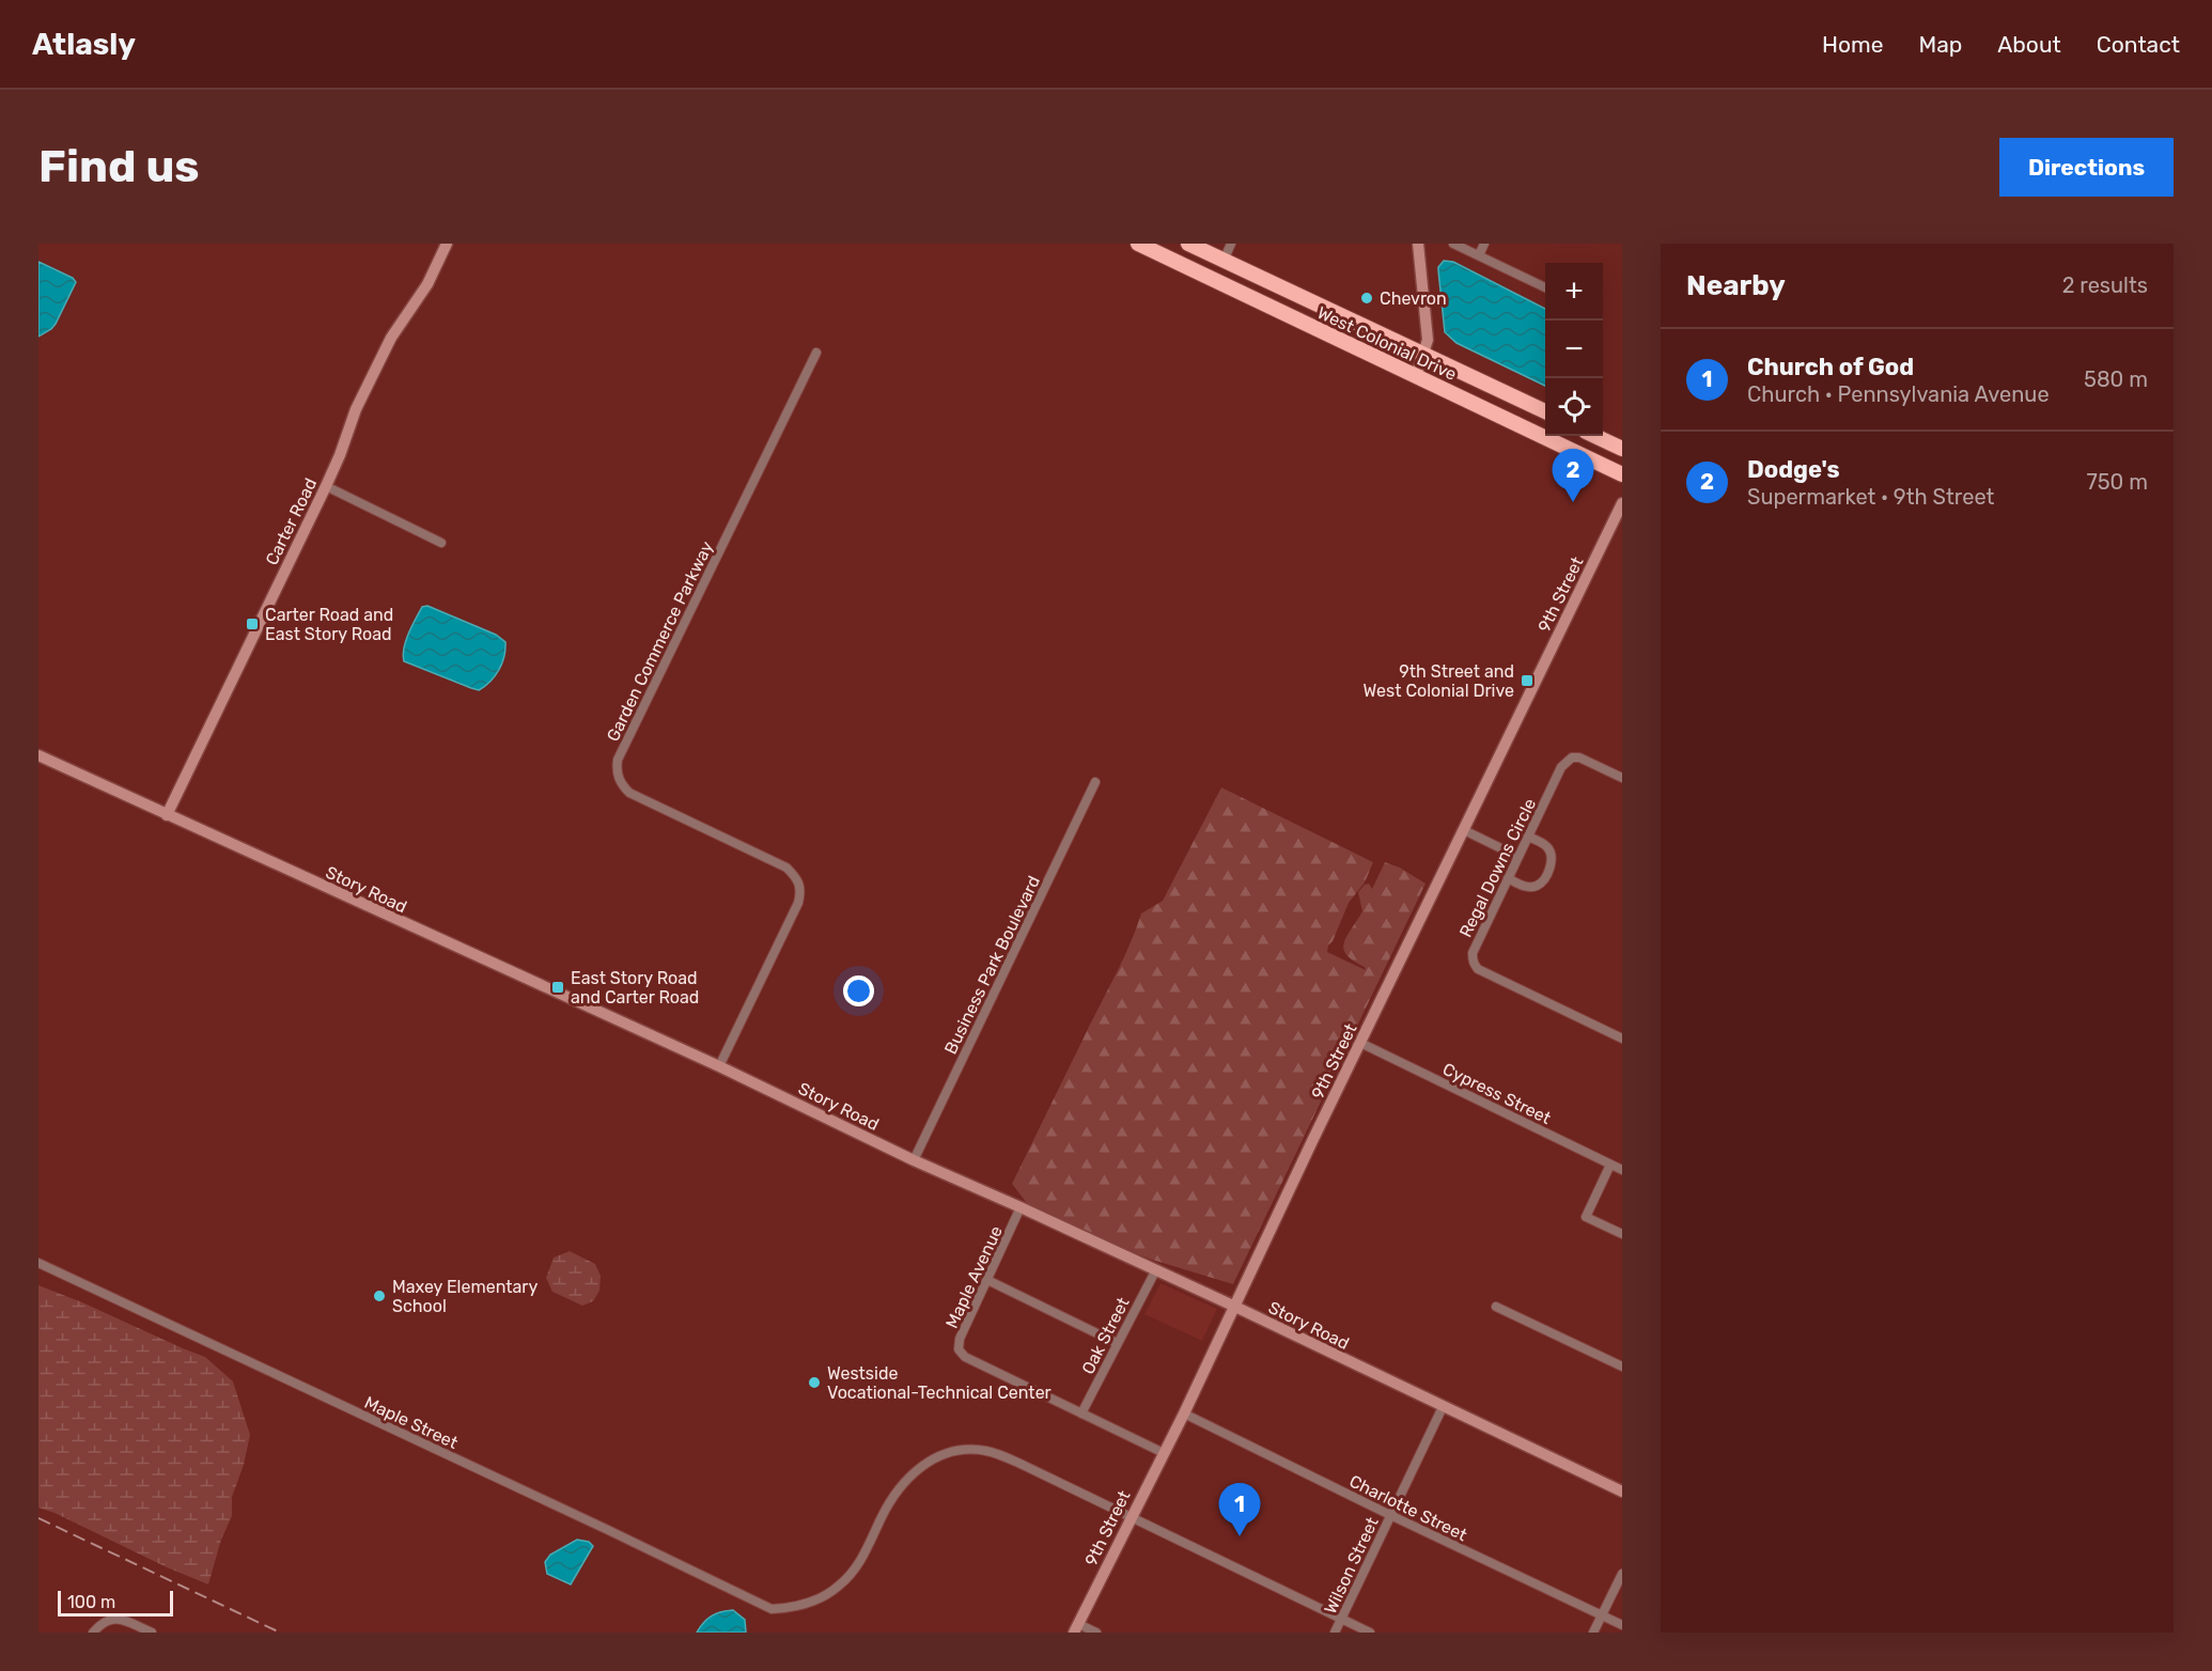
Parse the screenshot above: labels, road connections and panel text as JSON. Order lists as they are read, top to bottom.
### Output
{
  "streets": {
    "highway": ["West Colonial Drive"],
    "street": [
      "Carter Road",
      "9th Street",
      "Garden Commerce Parkway",
      "Regal Downs Circle",
      "Story Road",
      "Business Park Boulevard",
      "Cypress Street",
      "Maple Avenue",
      "Oak Street",
      "Maple Street",
      "Charlotte Street",
      "Wilson Street"
    ]
  },
  "crossings": [
    ["Carter Road", "Story Road"],
    ["9th Street", "Story Road"],
    ["9th Street", "Cypress Street"],
    ["9th Street", "Maple Street"],
    ["9th Street", "Charlotte Street"],
    ["Garden Commerce Parkway", "Story Road"],
    ["Story Road", "Business Park Boulevard"],
    ["Story Road", "Maple Avenue"],
    ["Story Road", "Oak Street"],
    ["Story Road", "Wilson Street"],
    ["Maple Avenue", "Oak Street"],
    ["Charlotte Street", "Wilson Street"]
  ],
  "places": {
    "other": ["Chevron", "Maxey Elementary School", "Westside Vocational-Technical Center"],
    "transit": ["Carter Road and East Story Road", "9th Street and West Colonial Drive", "East Story Road and Carter Road"]
  },
  "scale_bar": "100 m",
  "page": {
    "header": "Atlasly",
    "nav": [
      "Home",
      "Map",
      "About",
      "Contact"
    ],
    "buttons": "Directions",
    "title": "Find us",
    "heading": ["Nearby", "2 results"],
    "map_buttons": ["+", "−"],
    "list": [
      {
        "mark": "1",
        "name": "Church of God",
        "note": "Church · Pennsylvania Avenue",
        "value": "580 m"
      },
      {
        "mark": "2",
        "name": "Dodge's",
        "note": "Supermarket · 9th Street",
        "value": "750 m"
      }
    ],
    "pins": ["2", "1"],
    "scale": "100 m"
  }
}
